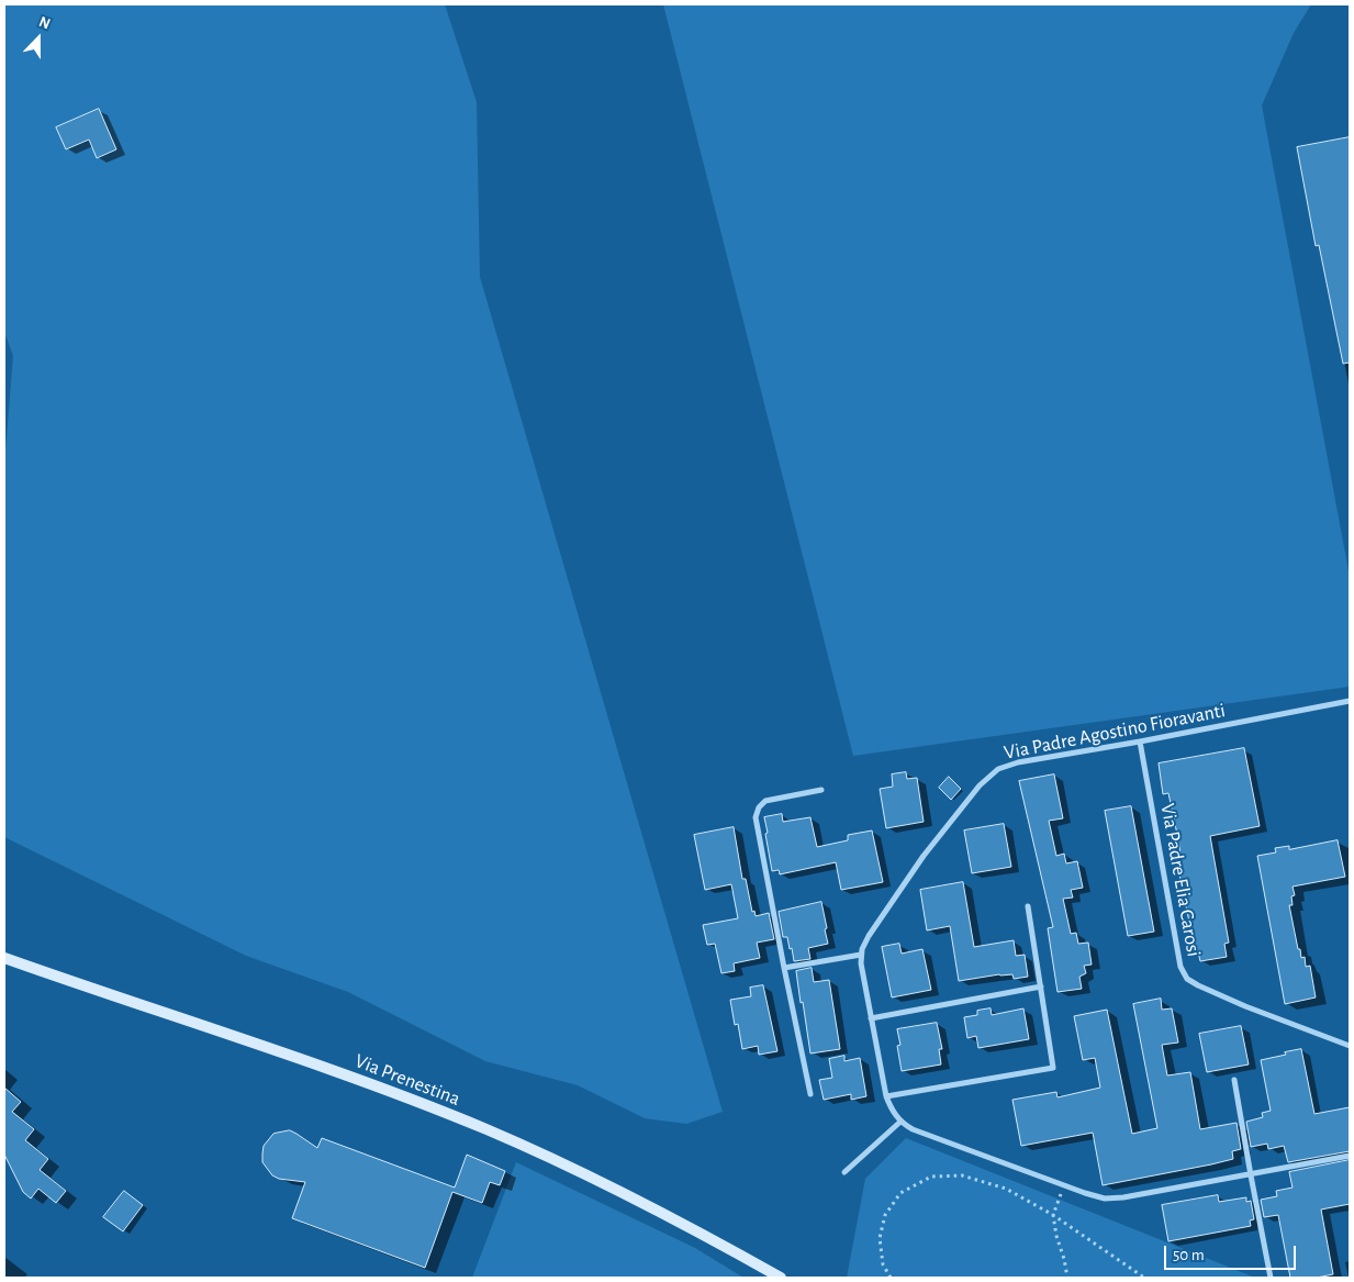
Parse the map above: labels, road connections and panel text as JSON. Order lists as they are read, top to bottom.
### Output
{
  "streets": {
    "main road": ["Via Prenestina"],
    "street": ["Via Padre Agostino Fioravanti", "Via Padre Elia Carosi"]
  },
  "crossings": [
    ["Via Padre Agostino Fioravanti", "Via Padre Elia Carosi"]
  ],
  "scale_bar": "50 m",
  "north": "top"
}
